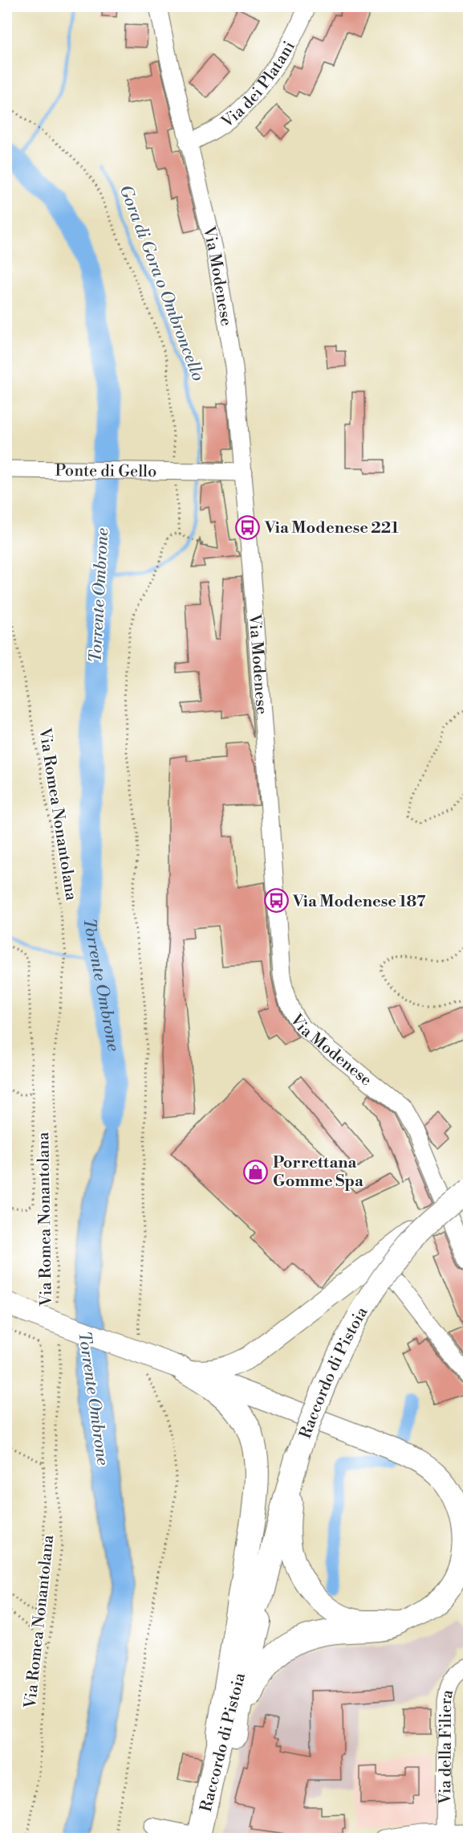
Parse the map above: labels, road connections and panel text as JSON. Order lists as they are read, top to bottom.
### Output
{
  "streets": {
    "highway": ["Raccordo di Pistoia"],
    "street": [
      "Via dei Platani",
      "Via Modenese",
      "Ponte di Gello",
      "Via della Filiera"
    ],
    "path": ["Via Romea Nonantolana"]
  },
  "crossings": [
    ["Via dei Platani", "Via Modenese"],
    ["Via Modenese", "Ponte di Gello"]
  ],
  "water": ["Gora di Gora o Ombroncello", "Torrente Ombrone"],
  "places": {
    "bus stop": ["Via Modenese 221", "Via Modenese 187"],
    "shop": ["Porrettana Gomme Spa"]
  }
}
